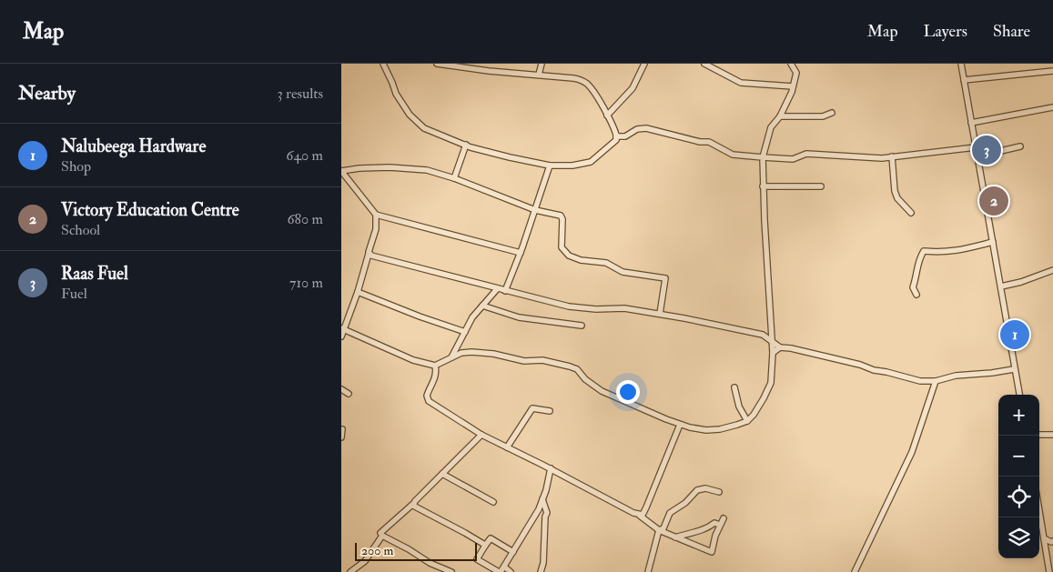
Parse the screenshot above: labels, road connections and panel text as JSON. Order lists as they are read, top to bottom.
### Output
{
  "scale_bar": "200 m",
  "page": {
    "header": "Map",
    "nav": ["Map", "Layers", "Share"],
    "heading": ["Nearby", "3 results"],
    "list": [
      {
        "mark": "1",
        "name": "Nalubeega Hardware",
        "note": "Shop",
        "value": "640 m"
      },
      {
        "mark": "2",
        "name": "Victory Education Centre",
        "note": "School",
        "value": "680 m"
      },
      {
        "mark": "3",
        "name": "Raas Fuel",
        "note": "Fuel",
        "value": "710 m"
      }
    ],
    "pins": ["3", "2", "1"],
    "map_buttons": ["+", "−"],
    "scale": "200 m"
  }
}
